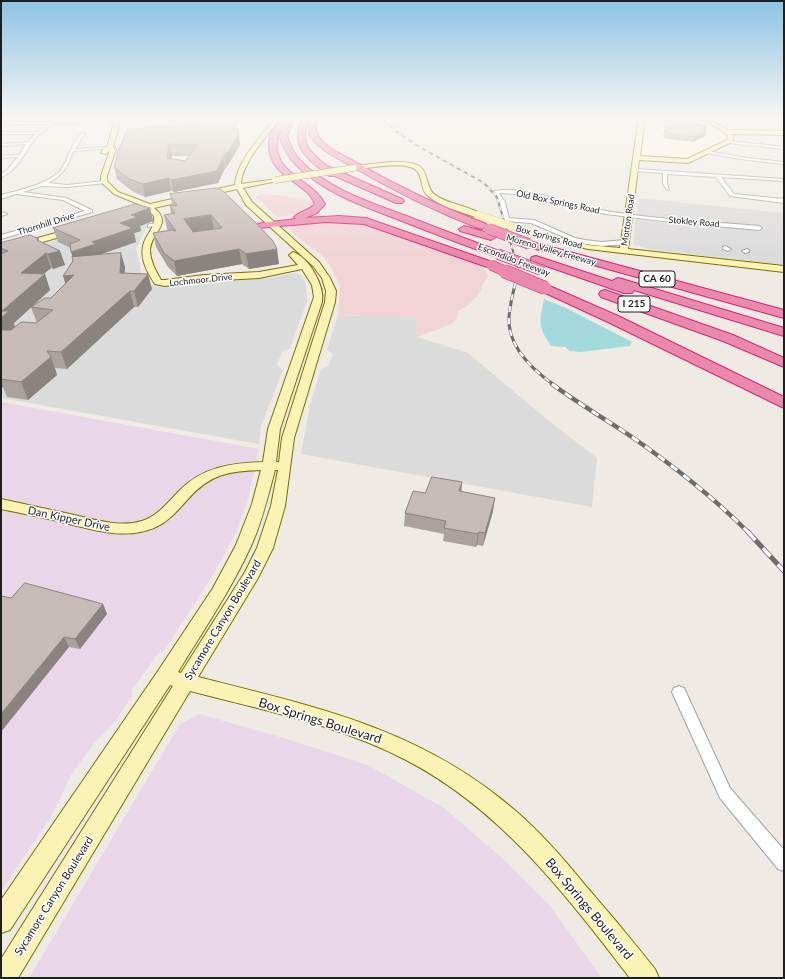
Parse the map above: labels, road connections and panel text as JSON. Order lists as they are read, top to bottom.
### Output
{
  "streets": {
    "highway": [
      "Moreno Valley Freeway",
      "Escondido Freeway",
      "CA 60",
      "I 215"
    ],
    "street": [
      "Old Box Springs Road",
      "Morton Road",
      "Stokley Road",
      "Thornhill Drive",
      "Box Springs Road",
      "Lochmoor Drive",
      "Dan Kipper Drive",
      "Sycamore Canyon Boulevard",
      "Box Springs Boulevard"
    ]
  },
  "crossings": [
    ["Old Box Springs Road", "Morton Road"],
    ["Old Box Springs Road", "Stokley Road"],
    ["Old Box Springs Road", "Box Springs Road"],
    ["Morton Road", "Stokley Road"],
    ["Morton Road", "Box Springs Road"],
    ["Box Springs Road", "Moreno Valley Freeway"],
    ["Box Springs Road", "Escondido Freeway"],
    ["Moreno Valley Freeway", "Escondido Freeway"],
    ["Lochmoor Drive", "Sycamore Canyon Boulevard"],
    ["Dan Kipper Drive", "Sycamore Canyon Boulevard"],
    ["Sycamore Canyon Boulevard", "Box Springs Boulevard"]
  ]
}
